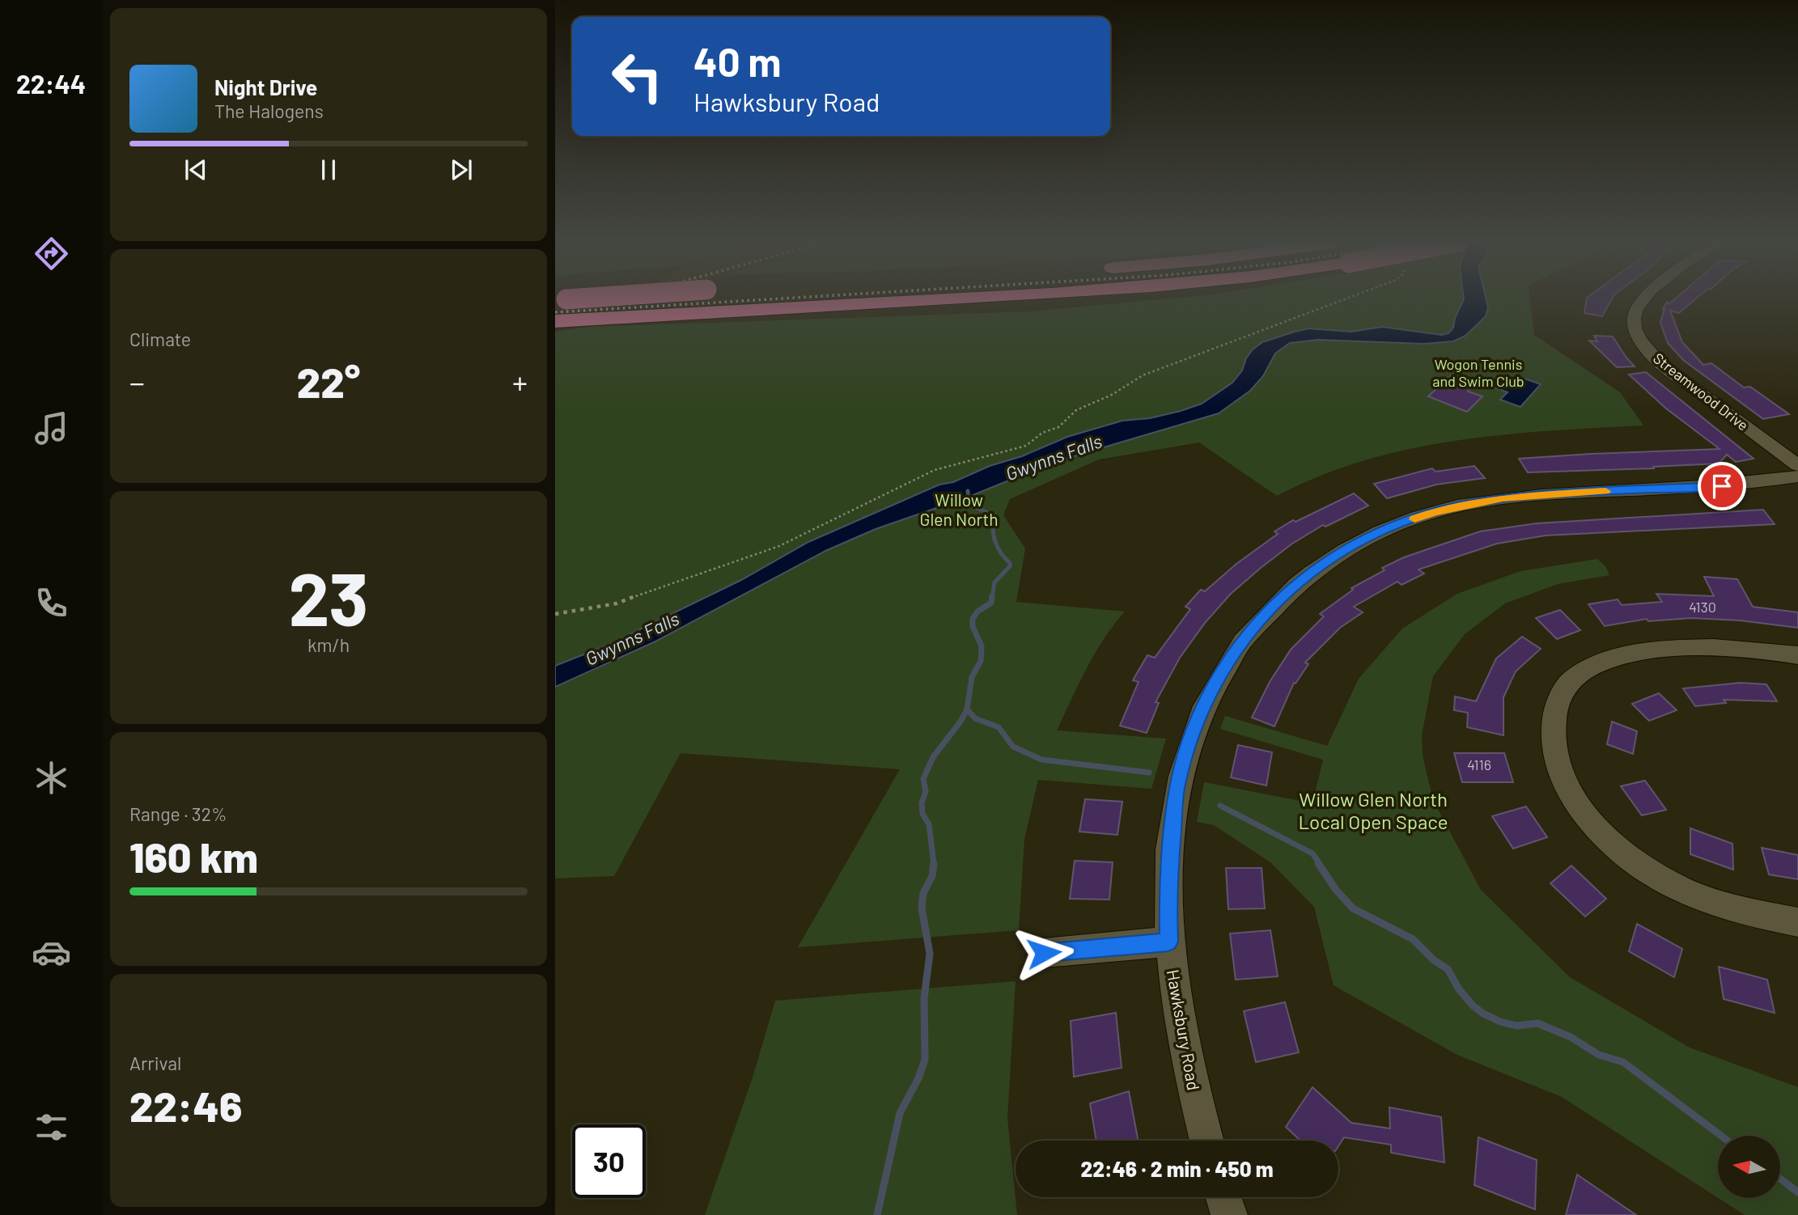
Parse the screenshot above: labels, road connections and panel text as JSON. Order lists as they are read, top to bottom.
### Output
{
  "streets": {
    "street": ["Streamwood Drive", "Hawksbury Road"]
  },
  "water": ["Gwynns Falls"],
  "parks": ["Wogon Tennis and Swim Club", "Willow Glen North", "Willow Glen North Local Open Space"],
  "house_numbers": ["4130", "4116"],
  "north": "left",
  "page": {
    "tabs": "22:44",
    "turn": ["40 m", "Hawksbury Road"],
    "song": ["Night Drive", "The Halogens"],
    "tile": [
      "Climate",
      ["23", "km/h"],
      ["Range · 32%", "160 km"],
      ["Arrival", "22:46"]
    ],
    "heat": ["−", "22°", "+"],
    "limit": "30",
    "trip": "22:46 · 2 min · 450 m"
  }
}
